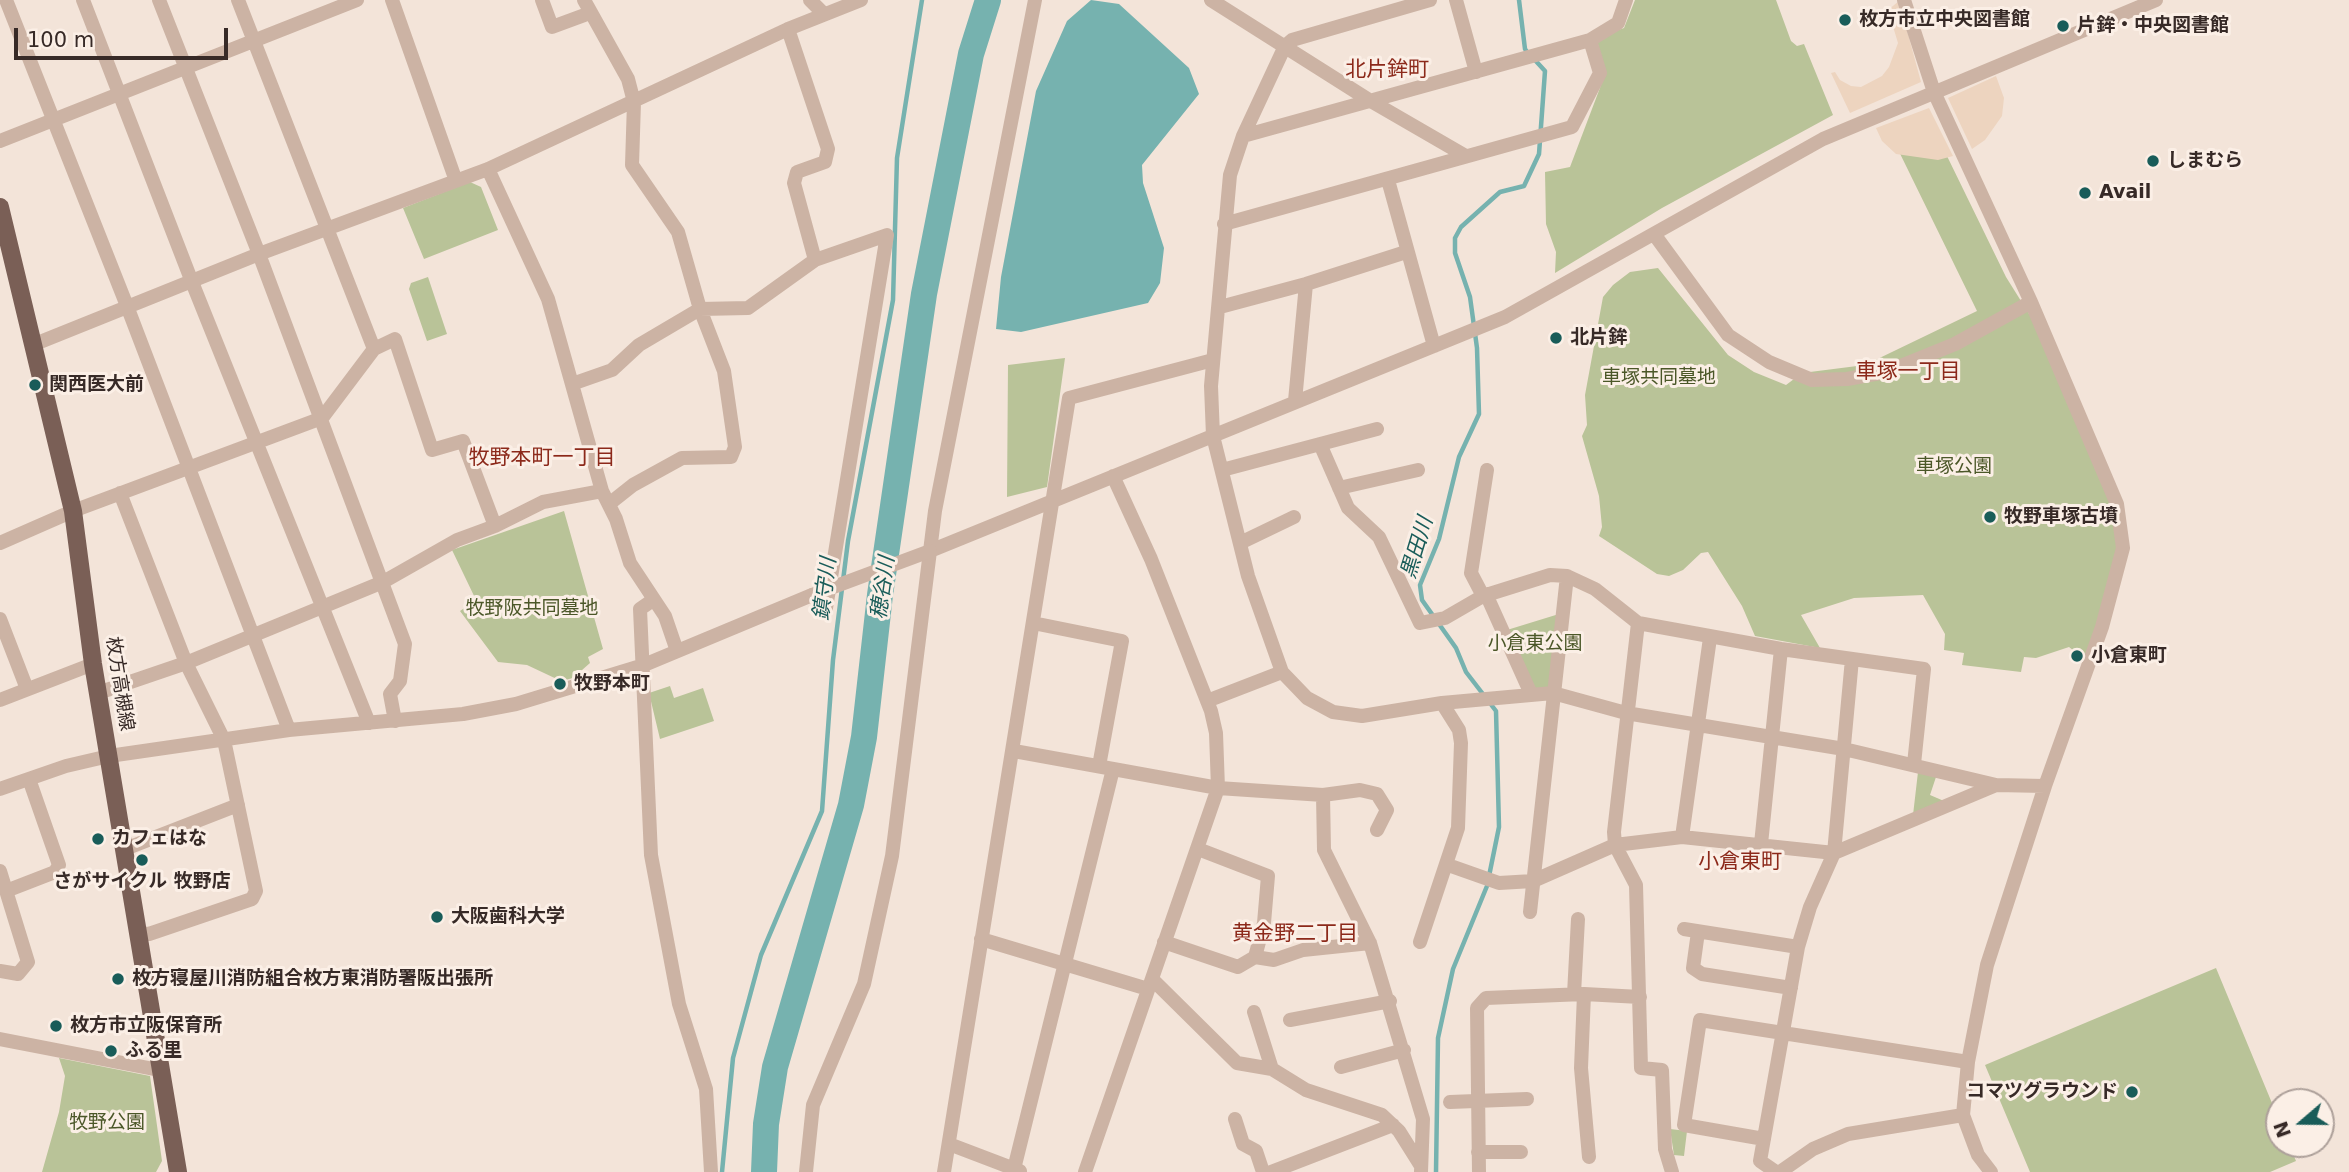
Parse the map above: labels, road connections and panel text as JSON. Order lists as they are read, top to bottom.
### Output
{
  "streets": {
    "main road": ["枚方高槻線"]
  },
  "districts": [
    "北片鉾町",
    "車塚一丁目",
    "牧野本町一丁目",
    "小倉東町",
    "黄金野二丁目"
  ],
  "water": ["黒田川", "穂谷川", "鎮守川"],
  "parks": [
    "車塚共同墓地",
    "車塚公園",
    "牧野阪共同墓地",
    "小倉東公園",
    "牧野公園"
  ],
  "places": [
    "枚方市立中央図書館",
    "片鉾・中央図書館",
    "しまむら",
    "Avail",
    "北片鉾",
    "関西医大前",
    "牧野車塚古墳",
    "小倉東町",
    "牧野本町",
    "カフェはな",
    "さがサイクル 牧野店",
    "大阪歯科大学",
    "枚方寝屋川消防組合枚方東消防署阪出張所",
    "枚方市立阪保育所",
    "ふる里",
    "コマツグラウンド"
  ],
  "scale_bar": "100 m",
  "north": "left"
}
